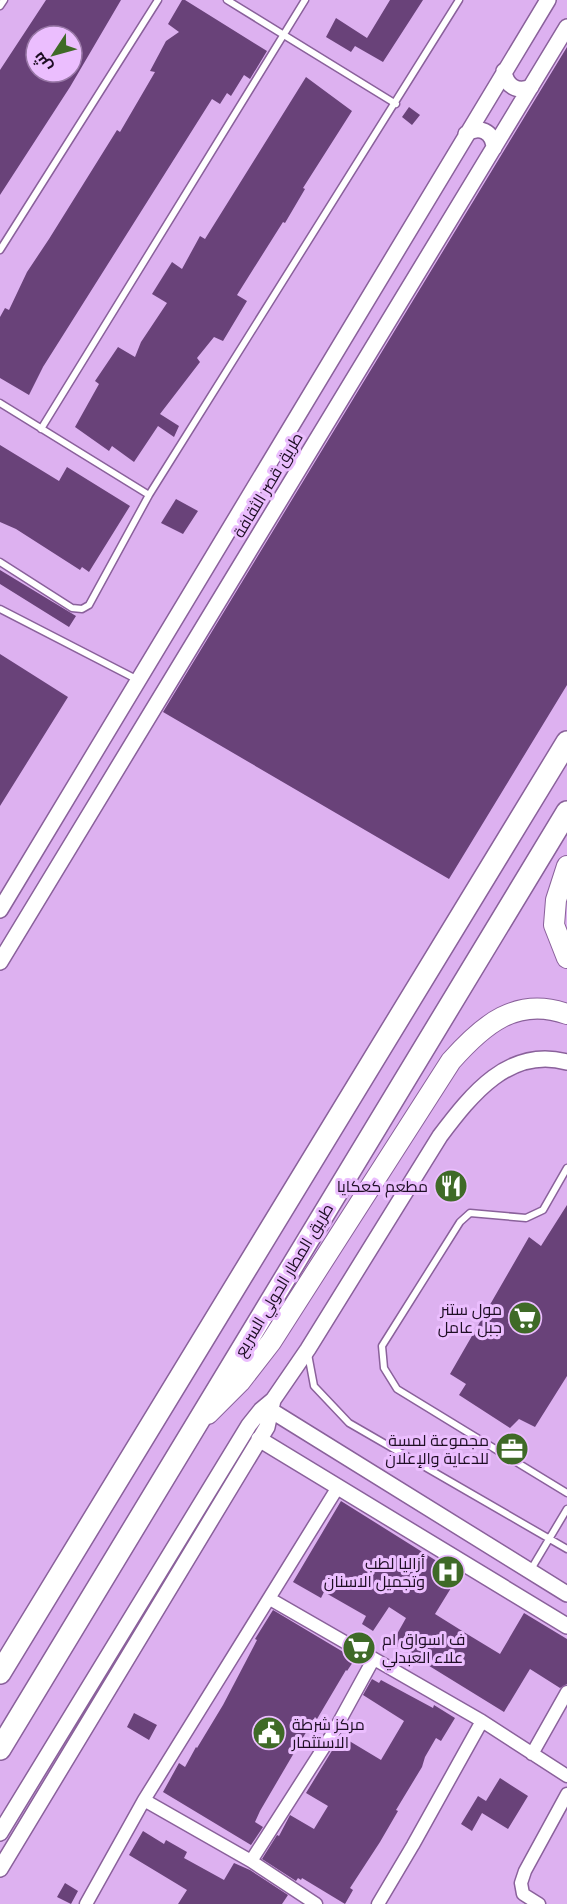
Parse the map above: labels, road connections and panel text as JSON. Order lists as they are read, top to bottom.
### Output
{
  "streets": {
    "highway": ["طريق المطار الحولي السريع"],
    "street": ["طريق قصر الثقافة"]
  },
  "places": {
    "restaurant": ["مطعم كعكايا"],
    "supermarket": ["مول ستنر جبل عامل", "ف اسواق ام علاء العبدلي"],
    "office": ["مجموعة لمسة للدعاية والإعلان"],
    "hospital": ["أزاليا لطب وتجميل الاسنان"],
    "public building": ["مركز شرطة الاستثمار"]
  },
  "north": "bottom left"
}
